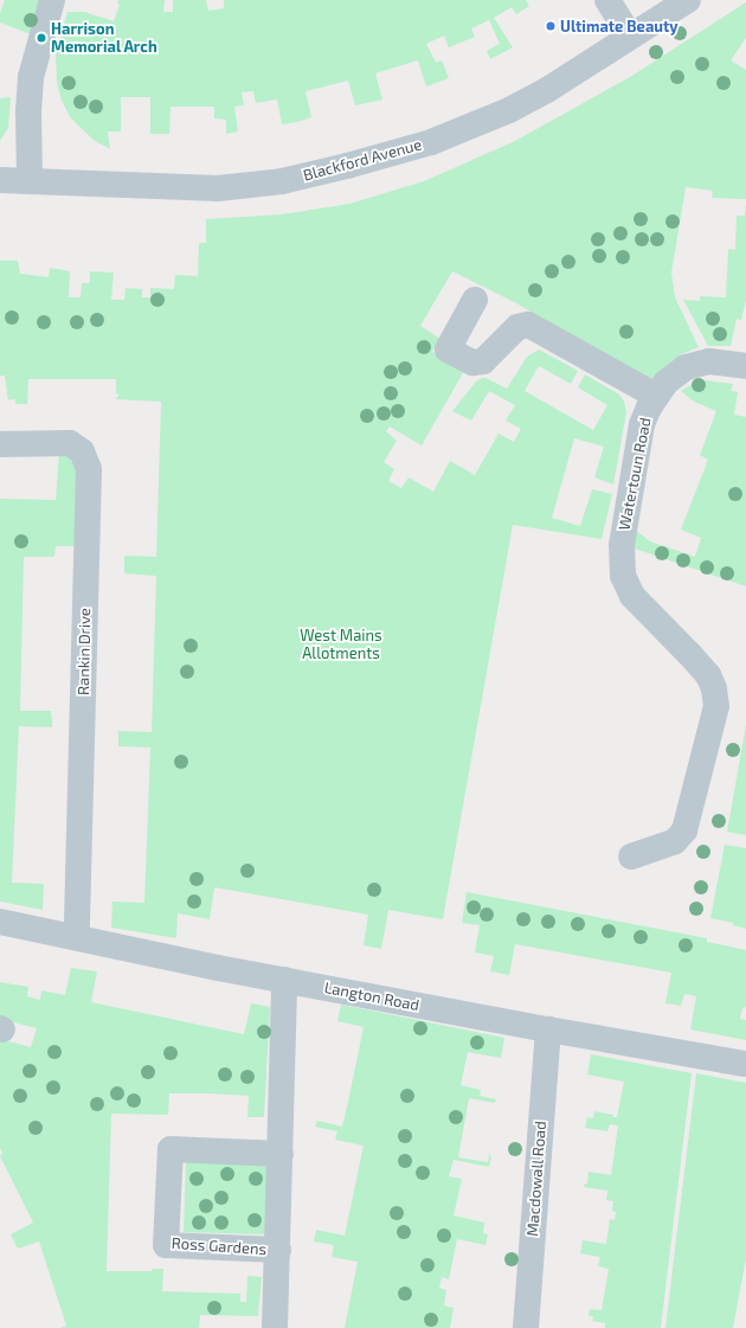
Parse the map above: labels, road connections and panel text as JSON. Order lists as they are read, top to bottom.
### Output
{
  "streets": {
    "street": [
      "Blackford Avenue",
      "Watertoun Road",
      "Rankin Drive",
      "Langton Road",
      "Macdowall Road",
      "Ross Gardens"
    ]
  },
  "crossings": [
    ["Rankin Drive", "Langton Road"],
    ["Langton Road", "Macdowall Road"],
    ["Langton Road", "Ross Gardens"]
  ],
  "parks": ["West Mains Allotments"],
  "places": ["Ultimate Beauty", "Harrison Memorial Arch"]
}
